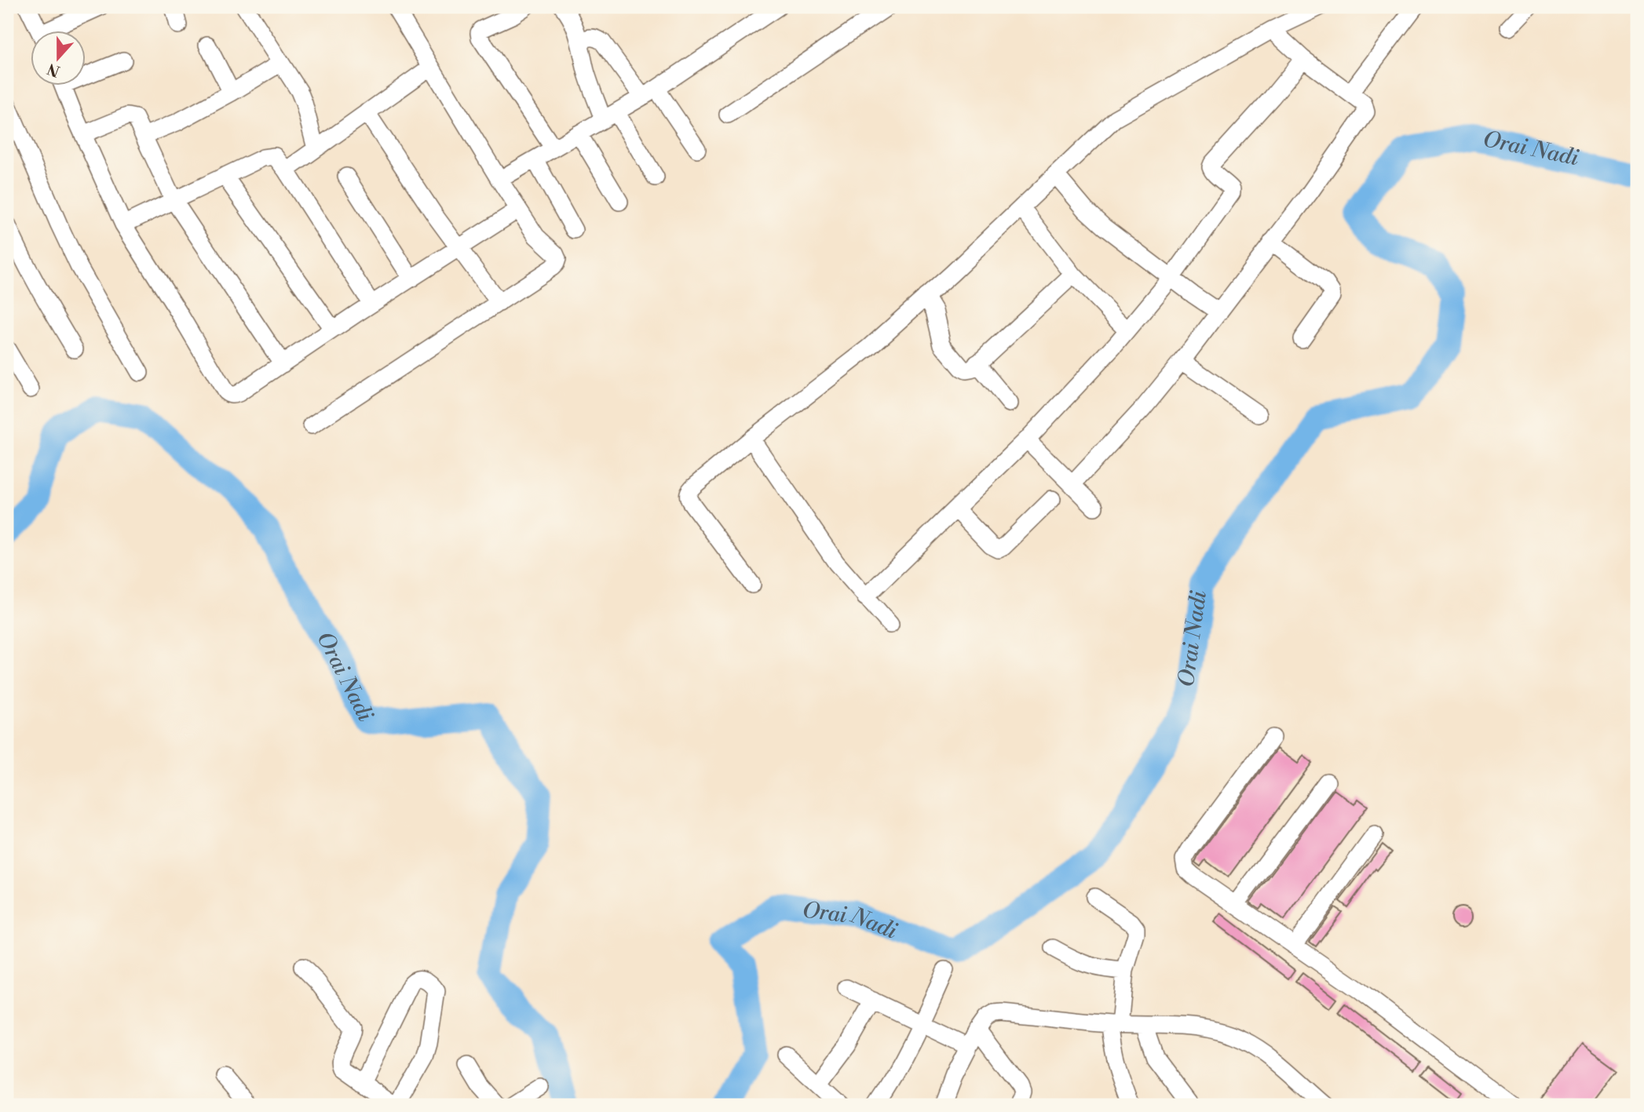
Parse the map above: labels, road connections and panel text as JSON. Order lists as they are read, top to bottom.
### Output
{
  "water": ["Orai Nadi"],
  "north": "bottom"
}
